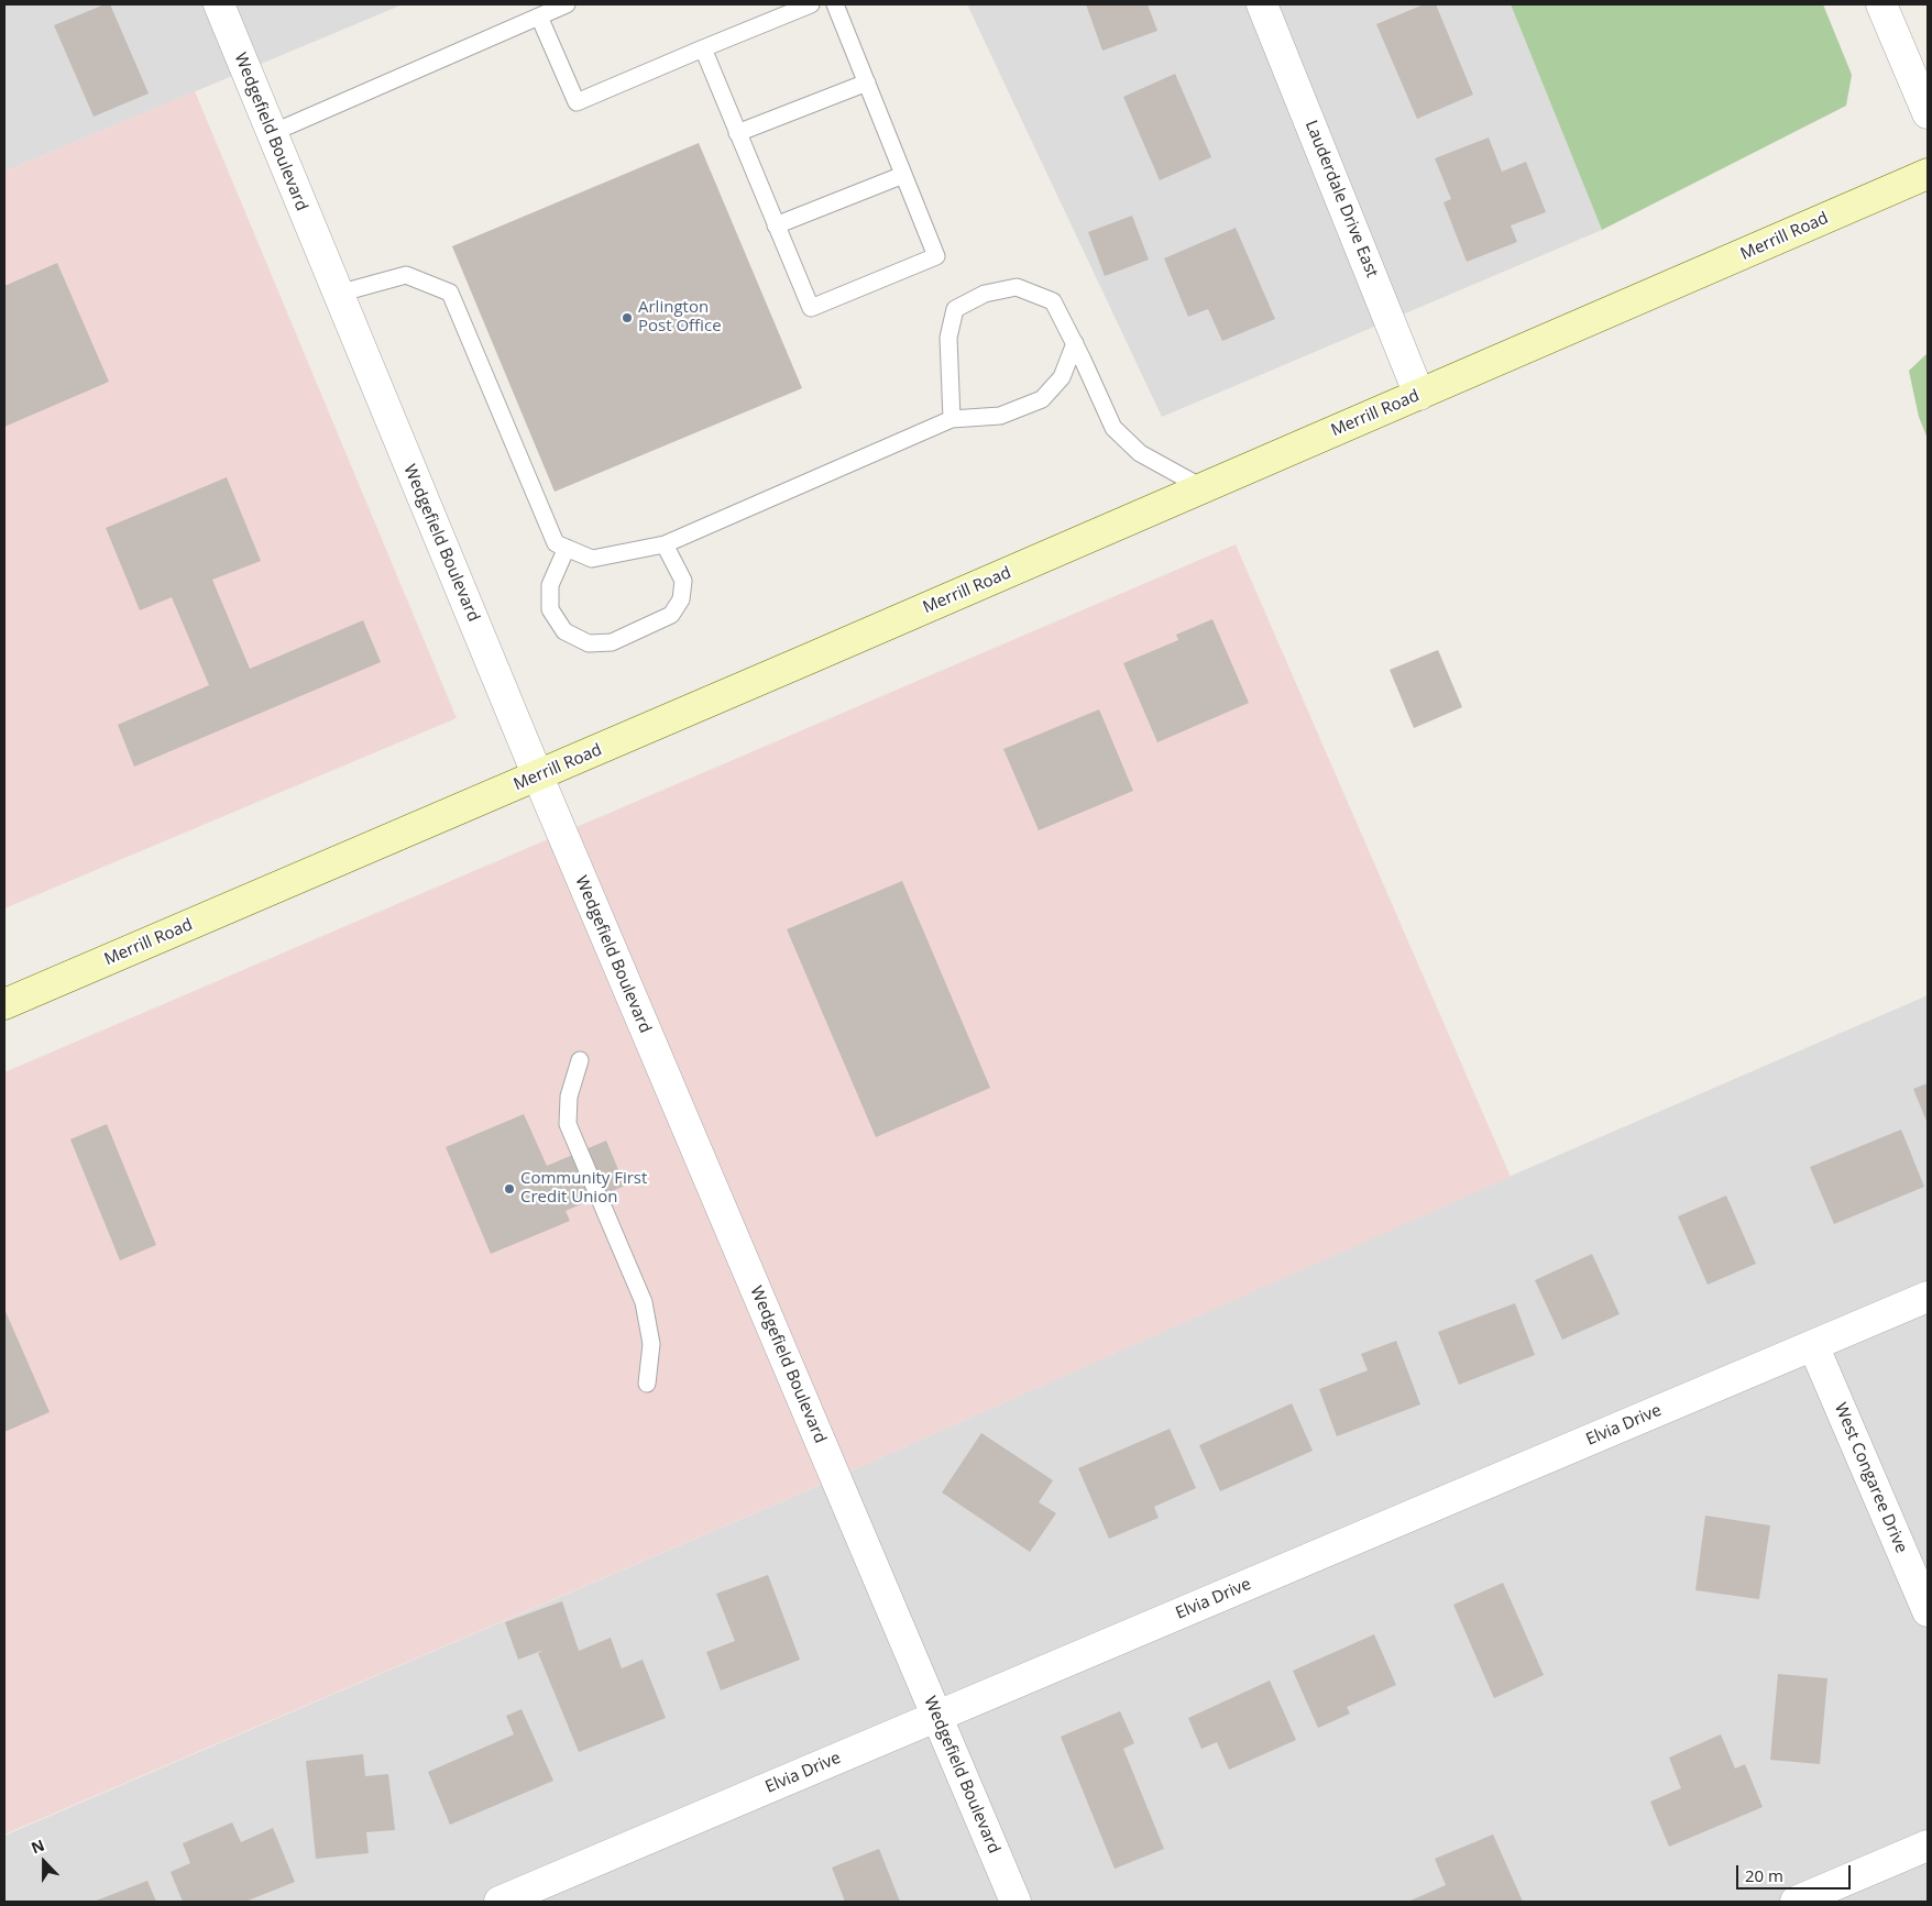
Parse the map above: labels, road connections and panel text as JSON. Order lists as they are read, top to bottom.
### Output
{
  "streets": {
    "main road": ["Merrill Road"],
    "street": [
      "Wedgefield Boulevard",
      "Lauderdale Drive East",
      "Elvia Drive",
      "West Congaree Drive"
    ]
  },
  "crossings": [
    ["Wedgefield Boulevard", "Merrill Road"],
    ["Wedgefield Boulevard", "Elvia Drive"],
    ["Lauderdale Drive East", "Merrill Road"],
    ["Elvia Drive", "West Congaree Drive"]
  ],
  "places": ["Arlington Post Office", "Community First Credit Union"],
  "scale_bar": "20 m",
  "north": "top"
}
